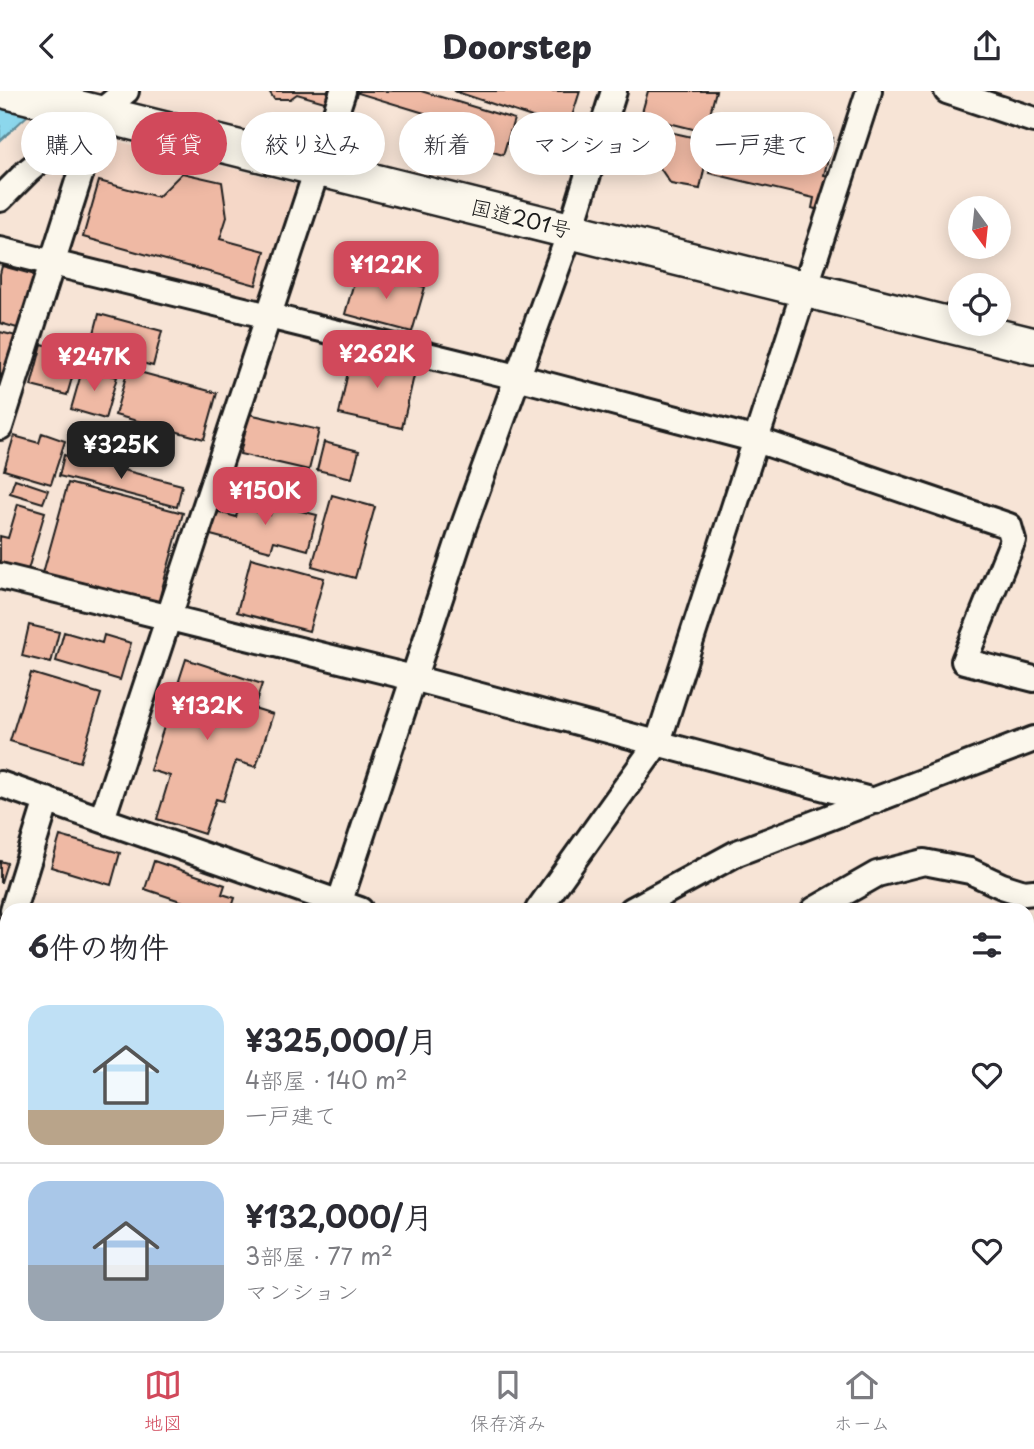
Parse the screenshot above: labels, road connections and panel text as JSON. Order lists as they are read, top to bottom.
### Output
{
  "streets": {
    "highway": ["国道201号"]
  },
  "north": "bottom",
  "page": {
    "header": "Doorstep",
    "chip": [
      "購入",
      "賃貸",
      "絞り込み",
      "新着",
      "マンション",
      "一戸建て"
    ],
    "price": [
      "¥122K",
      "¥262K",
      "¥247K",
      "¥325K",
      "¥150K",
      "¥132K"
    ],
    "heading": "6件の物件",
    "list": [
      {
        "name": "¥325,000/月",
        "note": "4部屋 · 140 m² · 一戸建て"
      },
      {
        "name": "¥132,000/月",
        "note": "3部屋 · 77 m² · マンション"
      }
    ],
    "tabs": ["地図", "保存済み", "ホーム"]
  }
}
